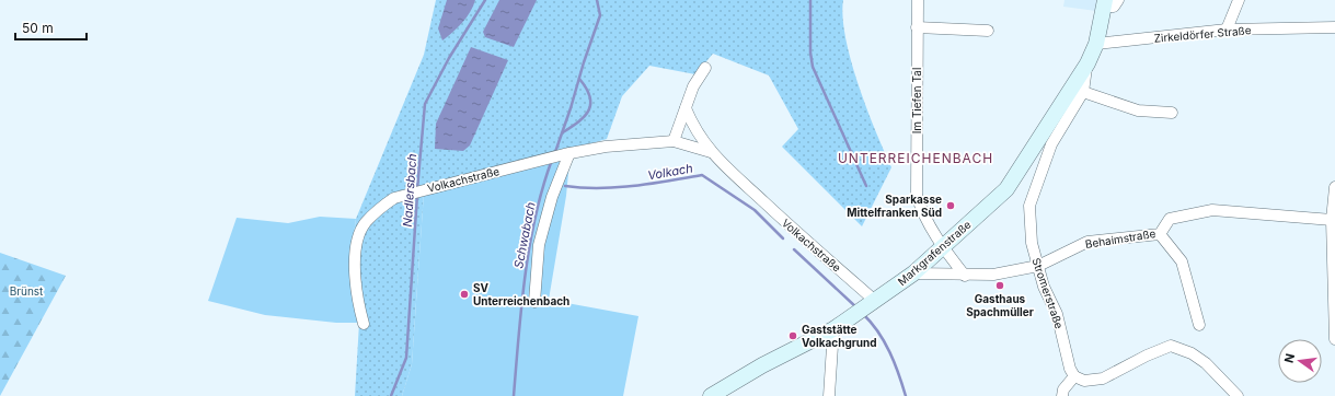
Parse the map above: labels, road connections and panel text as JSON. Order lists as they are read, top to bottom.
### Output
{
  "streets": {
    "main road": ["Markgrafenstraße"],
    "street": [
      "Zirkeldörfer Straße",
      "Im Tiefen Tal",
      "Volkachstraße",
      "Behaimstraße",
      "Stromerstraße"
    ]
  },
  "crossings": [
    ["Zirkeldörfer Straße", "Markgrafenstraße"],
    ["Im Tiefen Tal", "Behaimstraße"],
    ["Im Tiefen Tal", "Markgrafenstraße"],
    ["Volkachstraße", "Markgrafenstraße"],
    ["Behaimstraße", "Markgrafenstraße"],
    ["Behaimstraße", "Stromerstraße"],
    ["Markgrafenstraße", "Stromerstraße"]
  ],
  "districts": ["UNTERREICHENBACH"],
  "water": ["Volkach", "Nadlersbach", "Schwabach"],
  "parks": ["Brünst"],
  "places": [
    "Sparkasse Mittelfranken Süd",
    "Gasthaus Spachmüller",
    "SV Unterreichenbach",
    "Gaststätte Volkachgrund"
  ],
  "scale_bar": "50 m",
  "north": "left"
}
